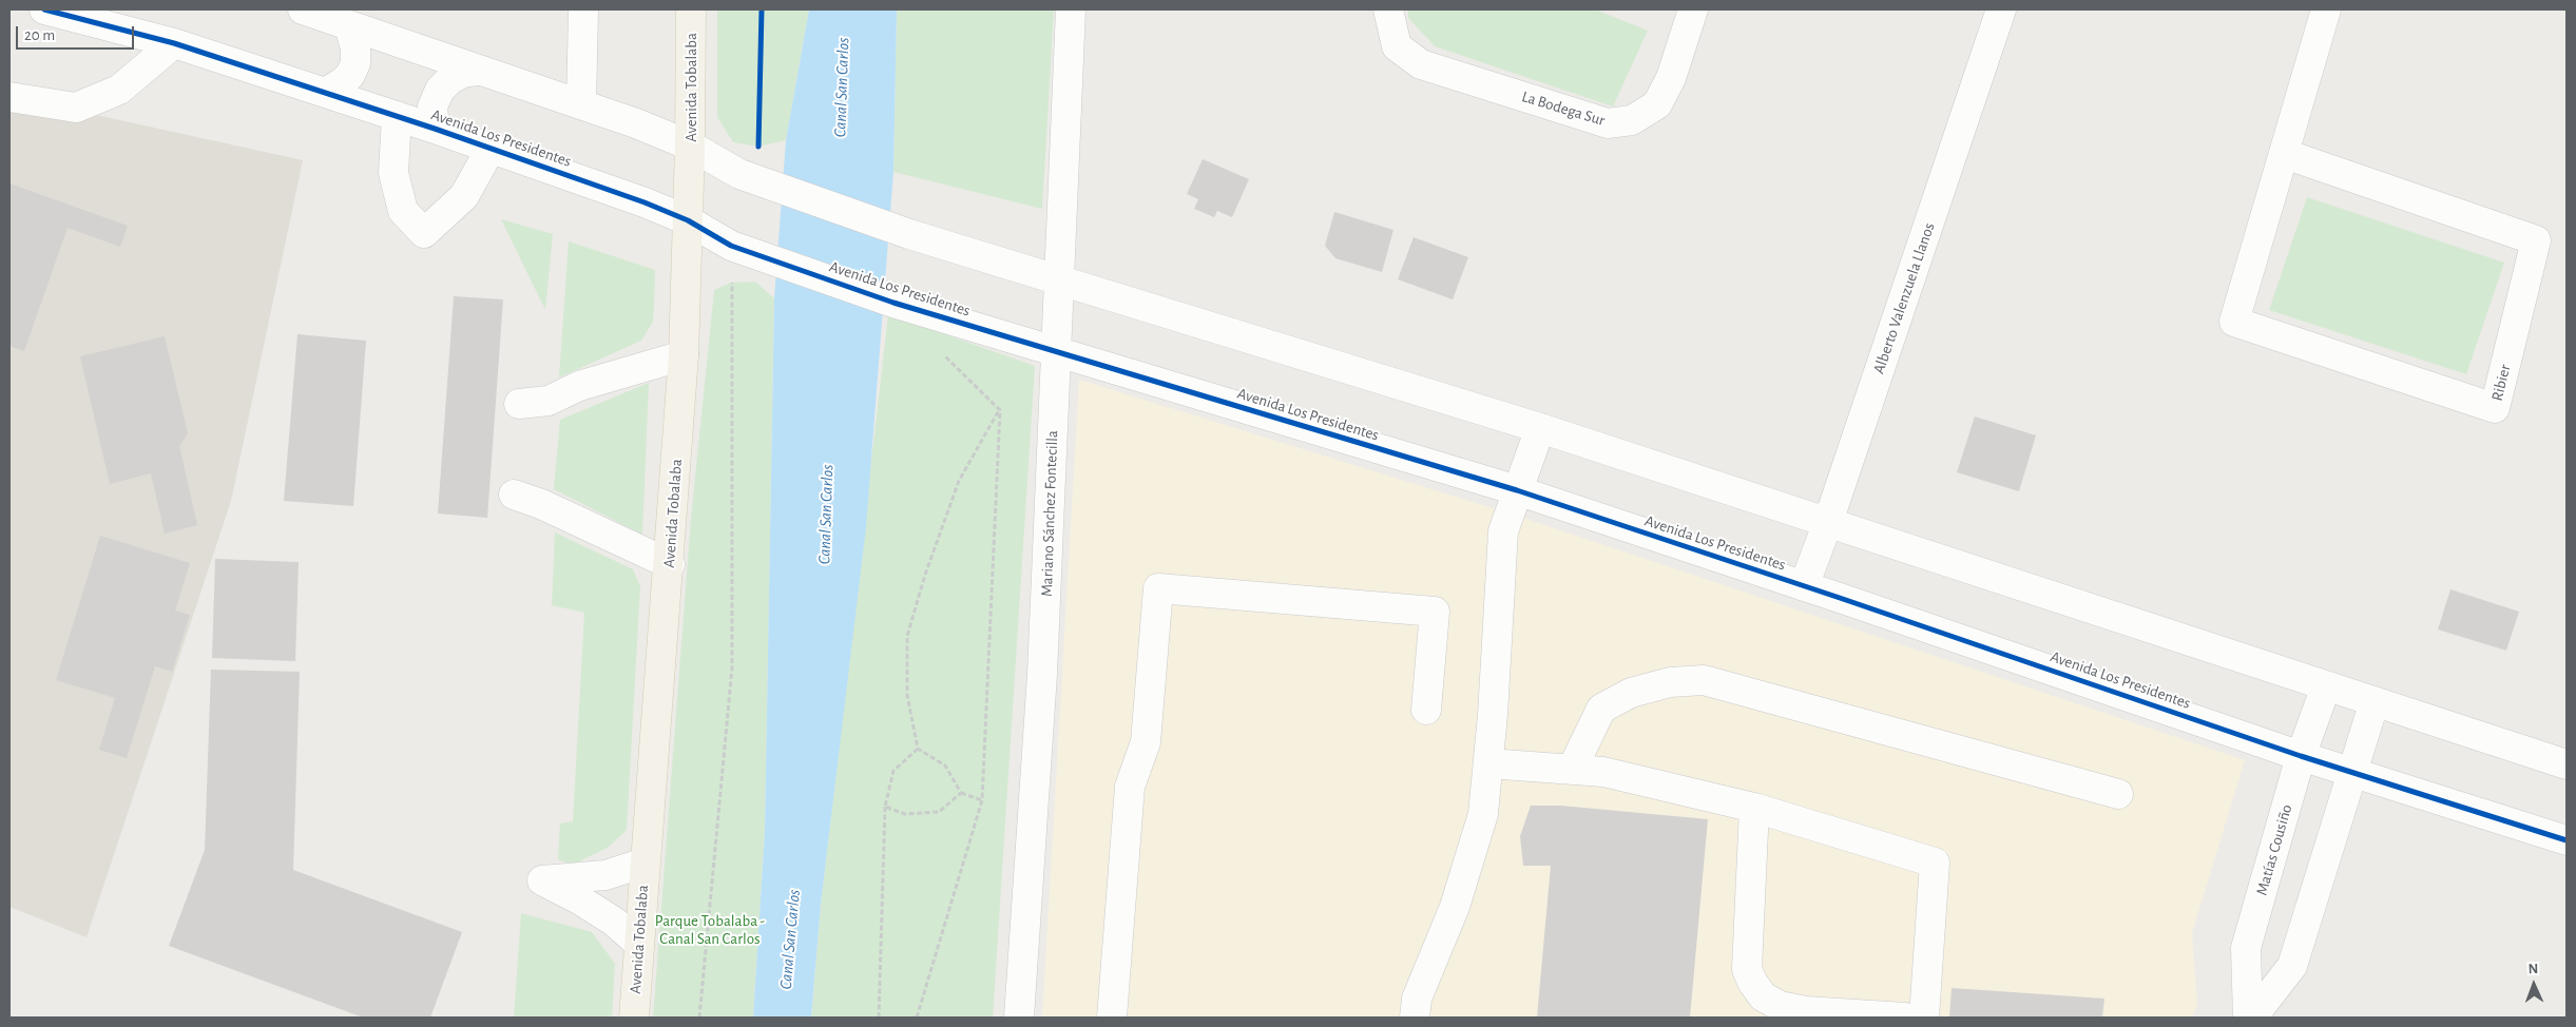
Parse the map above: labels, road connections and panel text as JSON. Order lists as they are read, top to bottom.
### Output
{
  "streets": {
    "main road": ["Avenida Tobalaba"],
    "street": [
      "La Bodega Sur",
      "Avenida Los Presidentes",
      "Alberto Valenzuela Llanos",
      "Ribier",
      "Mariano Sánchez Fontecilla",
      "Matías Cousiño"
    ]
  },
  "crossings": [
    ["Avenida Tobalaba", "Avenida Los Presidentes"],
    ["Avenida Los Presidentes", "Alberto Valenzuela Llanos"],
    ["Avenida Los Presidentes", "Mariano Sánchez Fontecilla"],
    ["Avenida Los Presidentes", "Matías Cousiño"]
  ],
  "water": ["Canal San Carlos"],
  "parks": ["Parque Tobalaba - Canal San Carlos"],
  "scale_bar": "20 m",
  "north": "top"
}
